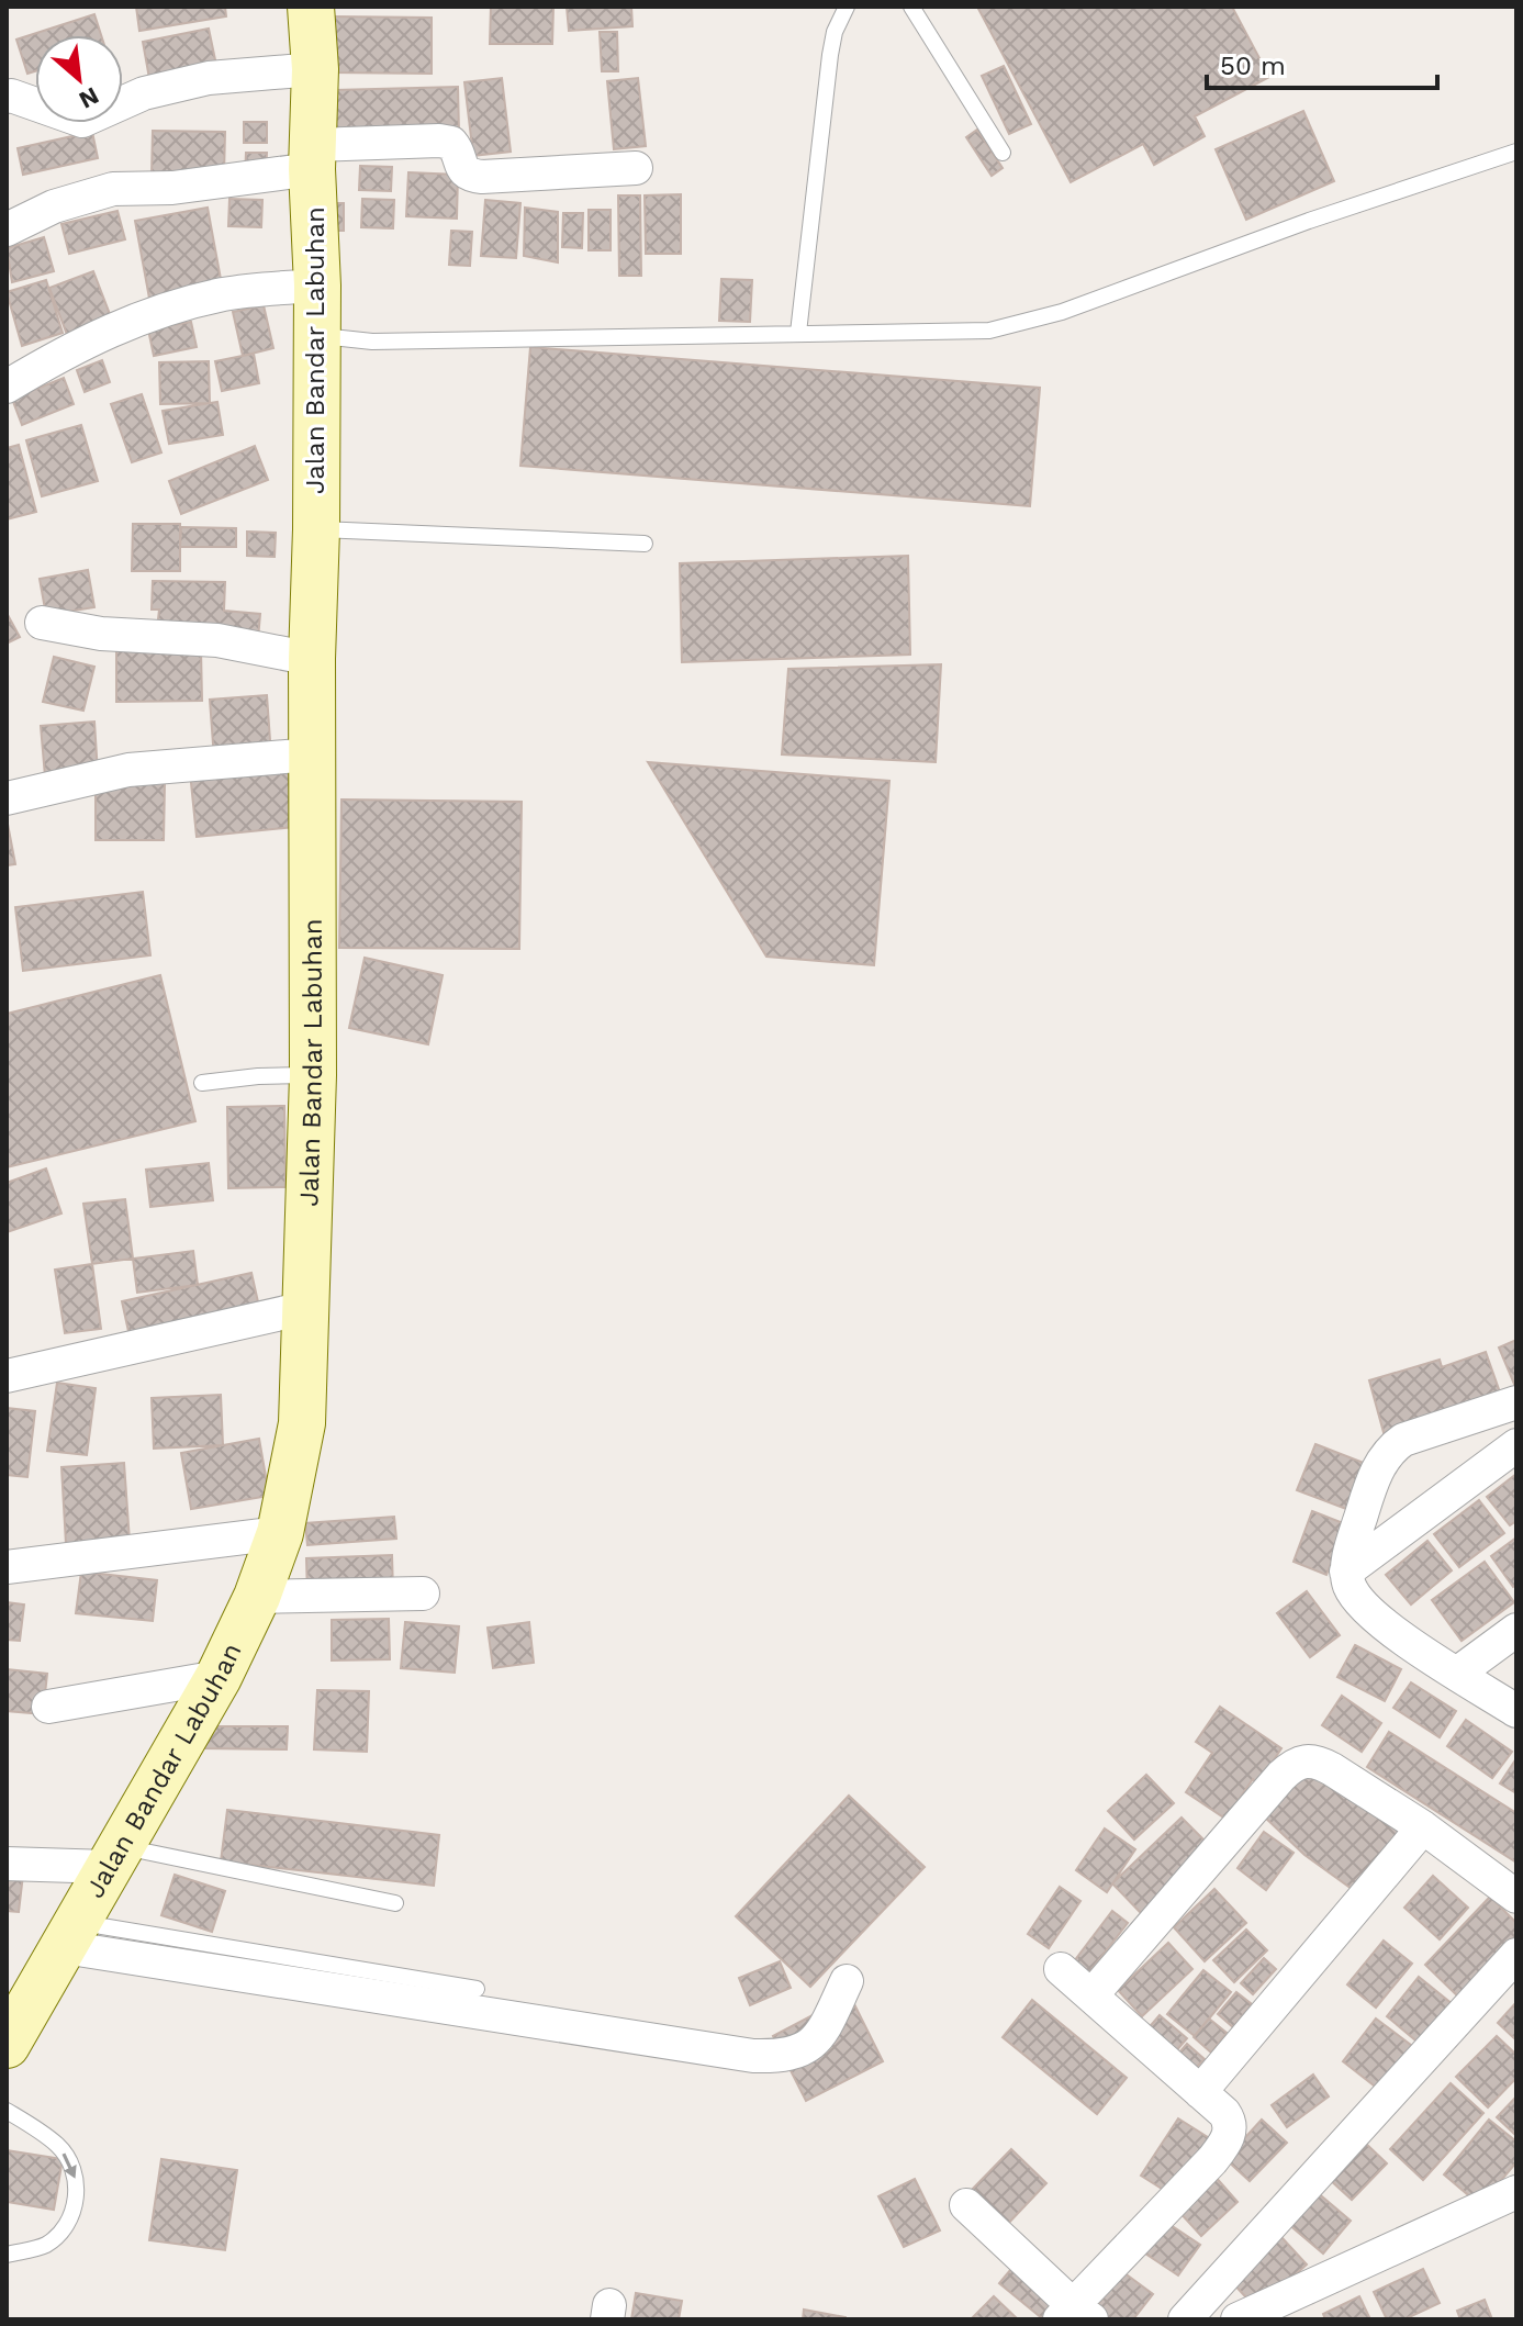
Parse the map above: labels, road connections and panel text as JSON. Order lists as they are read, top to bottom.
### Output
{
  "streets": {
    "main road": ["Jalan Bandar Labuhan"]
  },
  "scale_bar": "50 m",
  "north": "bottom right"
}
